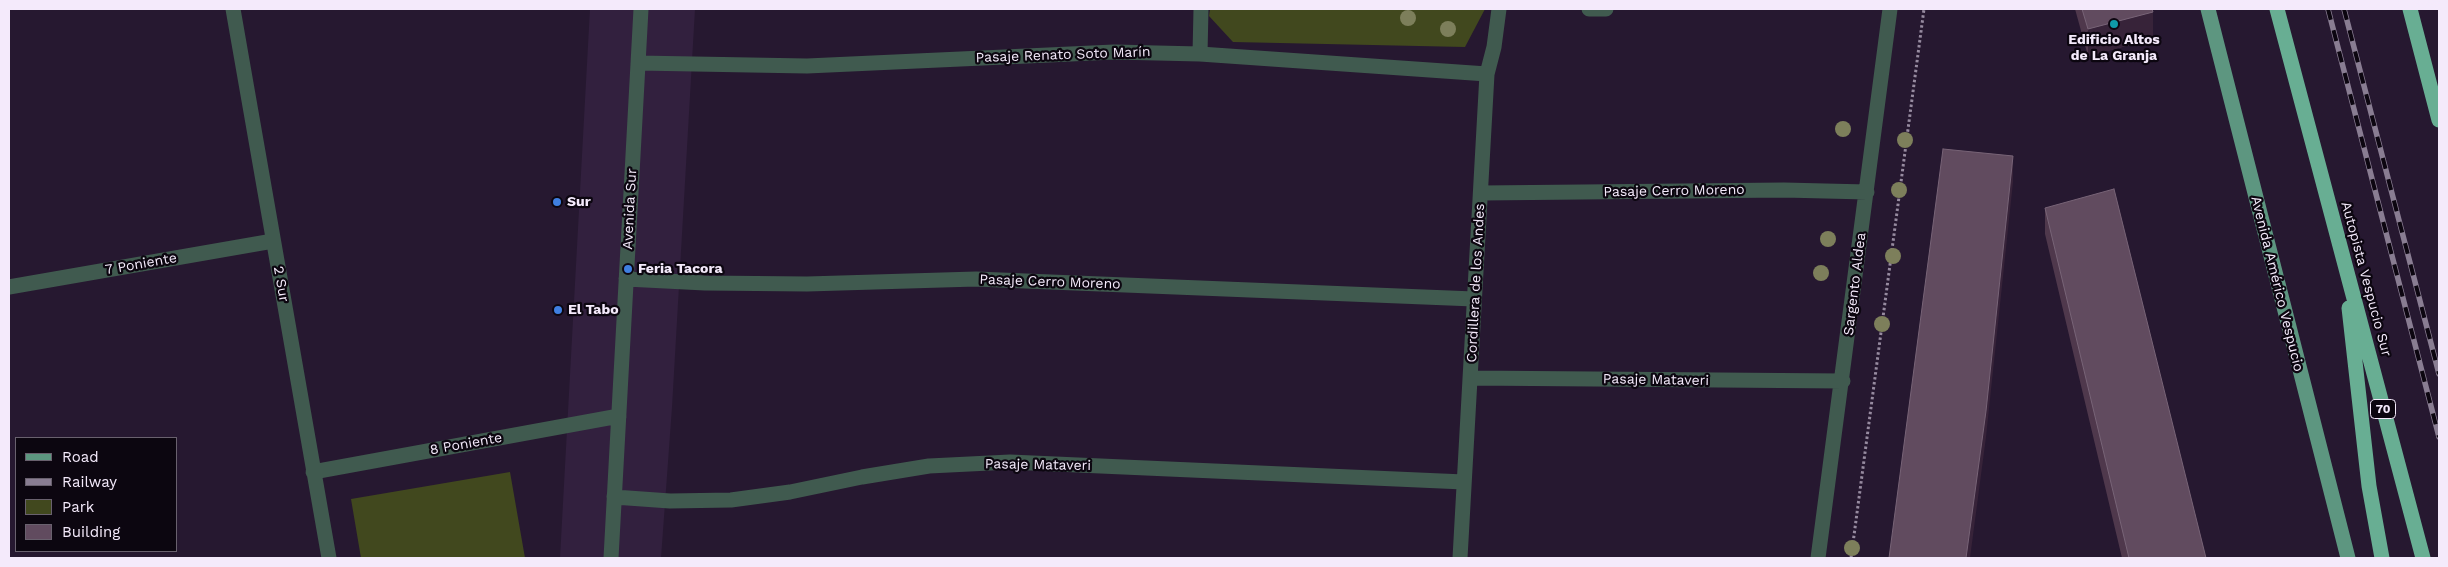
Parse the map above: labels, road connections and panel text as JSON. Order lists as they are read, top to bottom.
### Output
{
  "streets": {
    "highway": ["Autopista Vespucio Sur", "70"],
    "main road": ["Avenida Américo Vespucio"],
    "street": [
      "Pasaje Renato Soto Marín",
      "Pasaje Cerro Moreno",
      "Avenida Sur",
      "7 Poniente",
      "Cordillera de los Andes",
      "2 Sur",
      "Sargento Aldea",
      "Pasaje Mataveri",
      "8 Poniente"
    ]
  },
  "crossings": [
    ["Pasaje Renato Soto Marín", "Avenida Sur"],
    ["Pasaje Renato Soto Marín", "Cordillera de los Andes"],
    ["Pasaje Cerro Moreno", "Avenida Sur"],
    ["Pasaje Cerro Moreno", "Cordillera de los Andes"],
    ["Pasaje Cerro Moreno", "Sargento Aldea"],
    ["Avenida Sur", "Pasaje Mataveri"],
    ["Avenida Sur", "8 Poniente"],
    ["7 Poniente", "2 Sur"],
    ["Cordillera de los Andes", "Pasaje Mataveri"],
    ["2 Sur", "8 Poniente"],
    ["Sargento Aldea", "Pasaje Mataveri"]
  ],
  "places": [
    "Edificio Altos de La Granja",
    "Sur",
    "Feria Tacora",
    "El Tabo"
  ],
  "legend": [
    "Road",
    "Railway",
    "Park",
    "Building"
  ]
}
